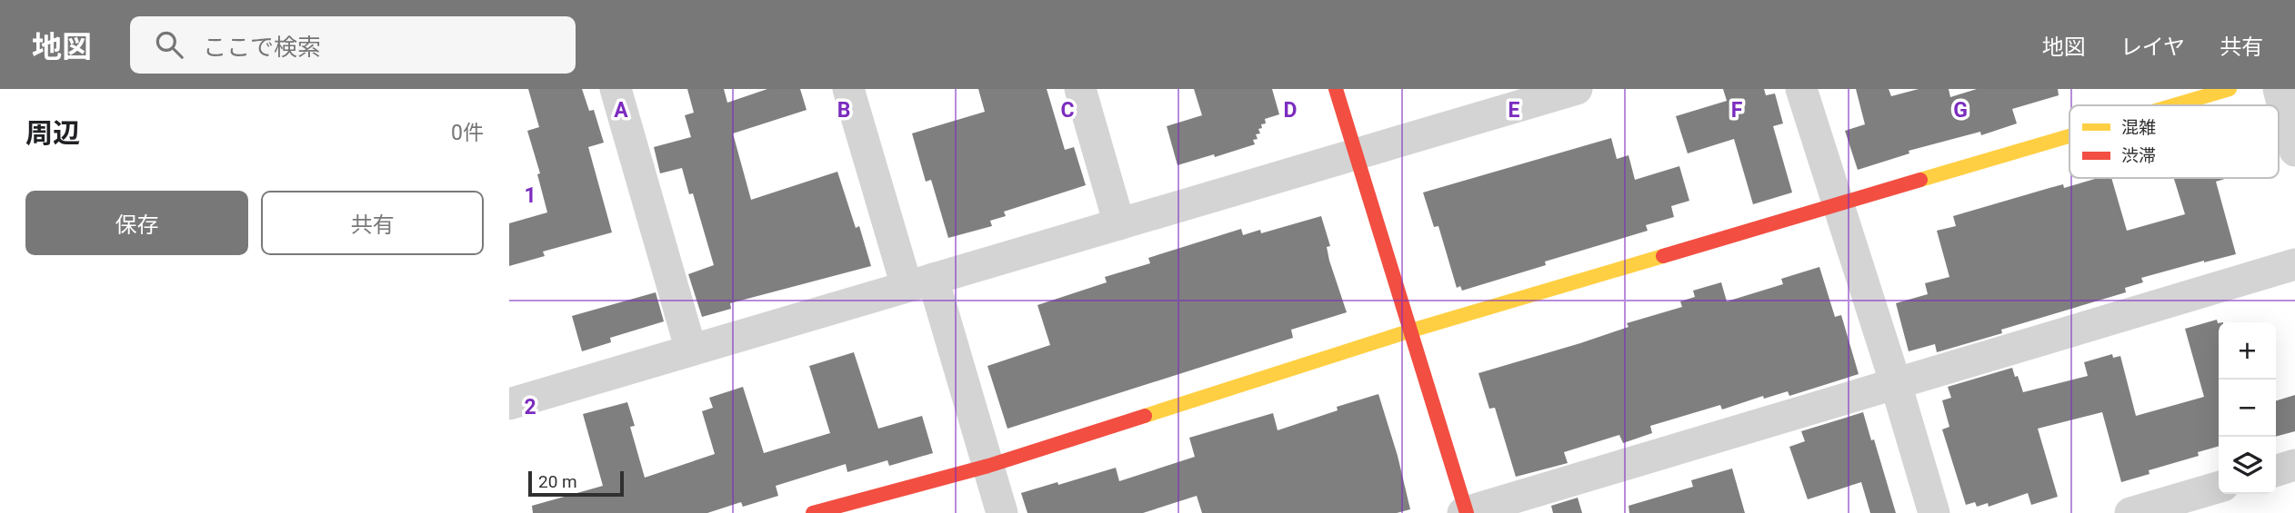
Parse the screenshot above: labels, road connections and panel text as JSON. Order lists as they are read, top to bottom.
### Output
{
  "legend": ["混雑", "渋滞"],
  "scale_bar": "20 m",
  "page": {
    "header": "地図",
    "search": "ここで検索",
    "nav": ["地図", "レイヤ", "共有"],
    "heading": ["周辺", "0件"],
    "buttons": ["保存", "共有"],
    "map_buttons": ["+", "−"],
    "scale": "20 m"
  },
  "grid": {
    "columns": [
      "A",
      "B",
      "C",
      "D",
      "E",
      "F",
      "G"
    ],
    "rows": ["1", "2"]
  }
}
